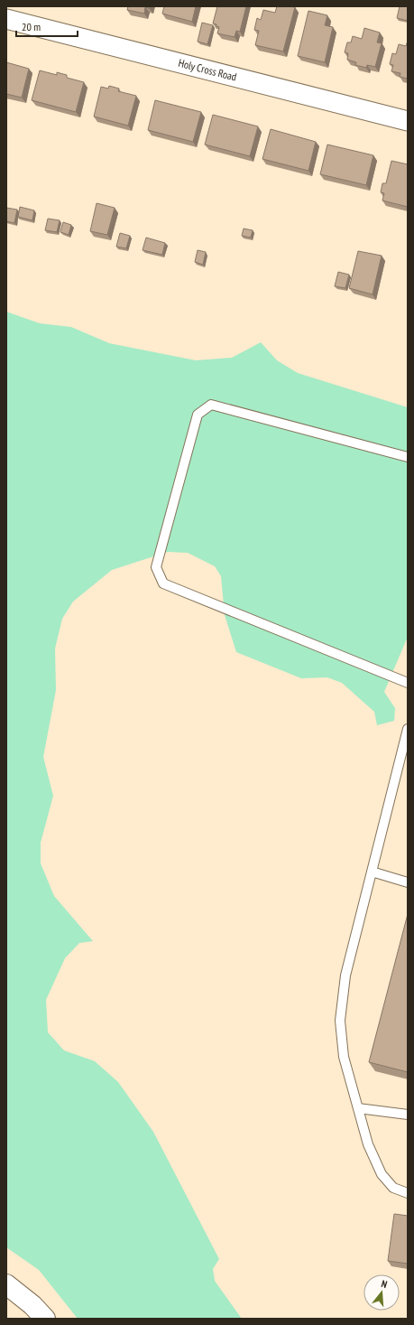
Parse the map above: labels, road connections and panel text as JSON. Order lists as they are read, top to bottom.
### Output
{
  "streets": {
    "street": ["Holy Cross Road"]
  },
  "scale_bar": "20 m",
  "north": "top"
}
